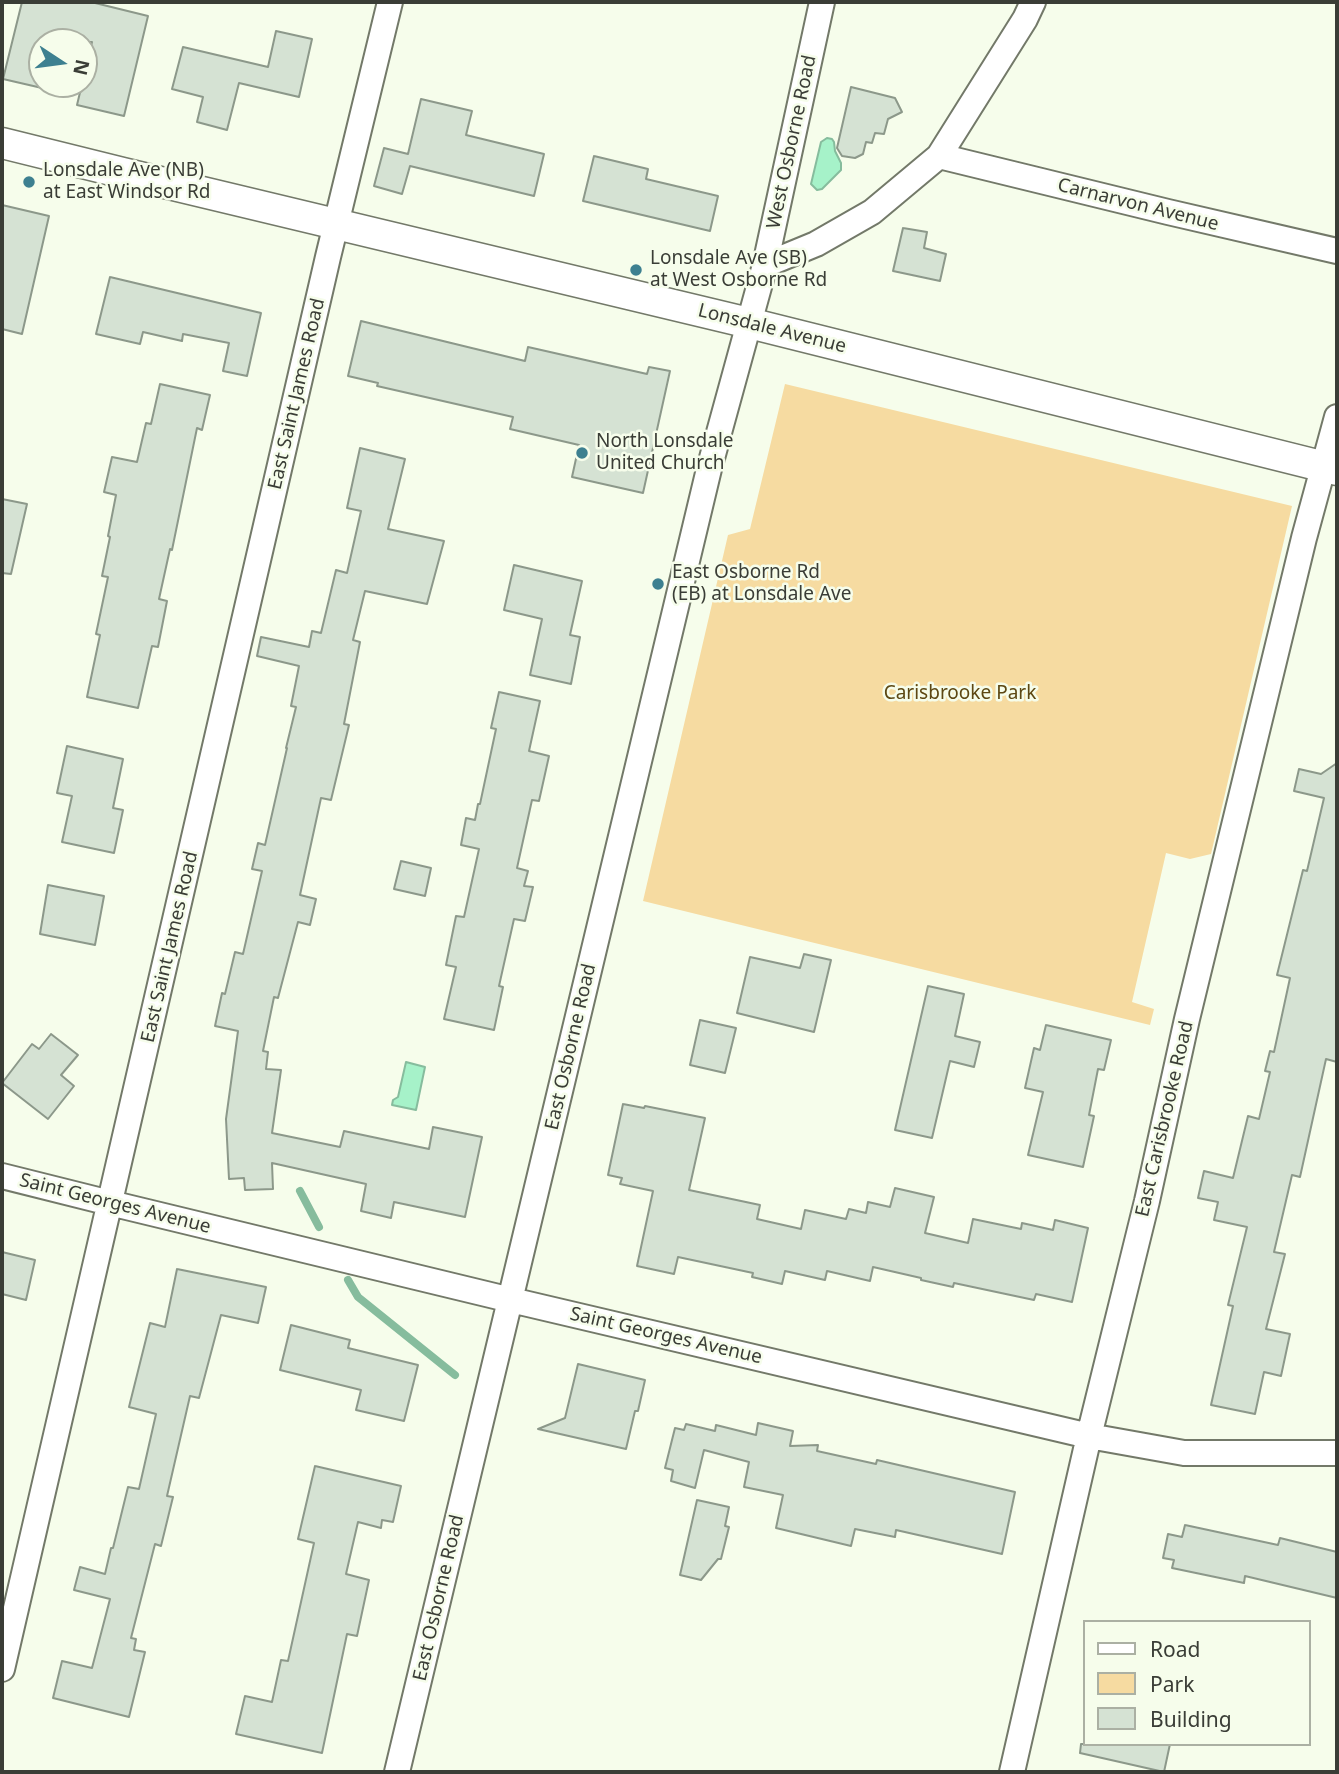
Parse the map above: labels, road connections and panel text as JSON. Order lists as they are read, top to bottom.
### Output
{
  "streets": {
    "street": [
      "West Osborne Road",
      "Carnarvon Avenue",
      "Lonsdale Avenue",
      "East Saint James Road",
      "East Osborne Road",
      "East Carisbrooke Road",
      "Saint Georges Avenue"
    ]
  },
  "crossings": [
    ["West Osborne Road", "Lonsdale Avenue"],
    ["West Osborne Road", "East Osborne Road"],
    ["Lonsdale Avenue", "East Saint James Road"],
    ["Lonsdale Avenue", "East Osborne Road"],
    ["Lonsdale Avenue", "East Carisbrooke Road"],
    ["East Saint James Road", "Saint Georges Avenue"],
    ["East Osborne Road", "Saint Georges Avenue"],
    ["East Carisbrooke Road", "Saint Georges Avenue"]
  ],
  "parks": ["Carisbrooke Park"],
  "places": [
    "Lonsdale Ave (NB) at East Windsor Rd",
    "Lonsdale Ave (SB) at West Osborne Rd",
    "North Lonsdale United Church",
    "East Osborne Rd (EB) at Lonsdale Ave"
  ],
  "legend": ["Road", "Park", "Building"],
  "north": "right"
}
